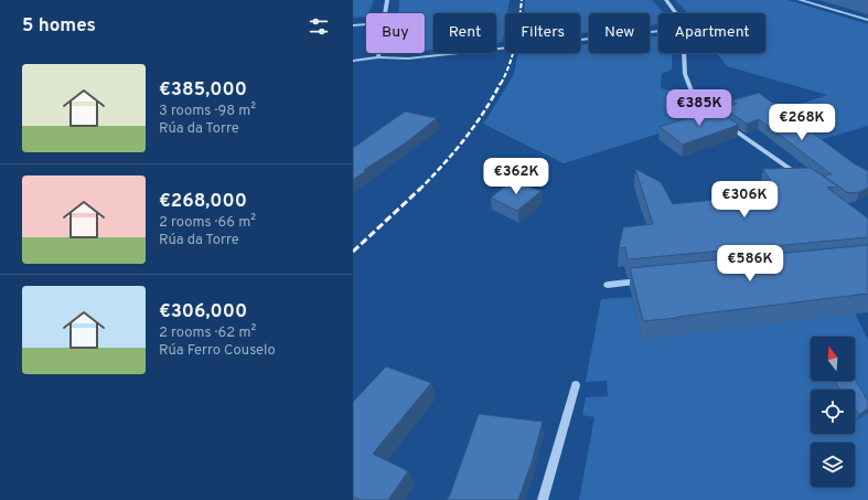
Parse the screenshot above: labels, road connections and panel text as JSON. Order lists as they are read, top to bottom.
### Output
{
  "north": "top",
  "page": {
    "heading": "5 homes",
    "chip": [
      "Buy",
      "Rent",
      "Filters",
      "New",
      "Apartment"
    ],
    "list": [
      {
        "name": "€385,000",
        "note": "3 rooms · 98 m² · Rúa da Torre"
      },
      {
        "name": "€268,000",
        "note": "2 rooms · 66 m² · Rúa da Torre"
      },
      {
        "name": "€306,000",
        "note": "2 rooms · 62 m² · Rúa Ferro Couselo"
      }
    ],
    "price": [
      "€385K",
      "€268K",
      "€362K",
      "€306K",
      "€586K"
    ]
  }
}
